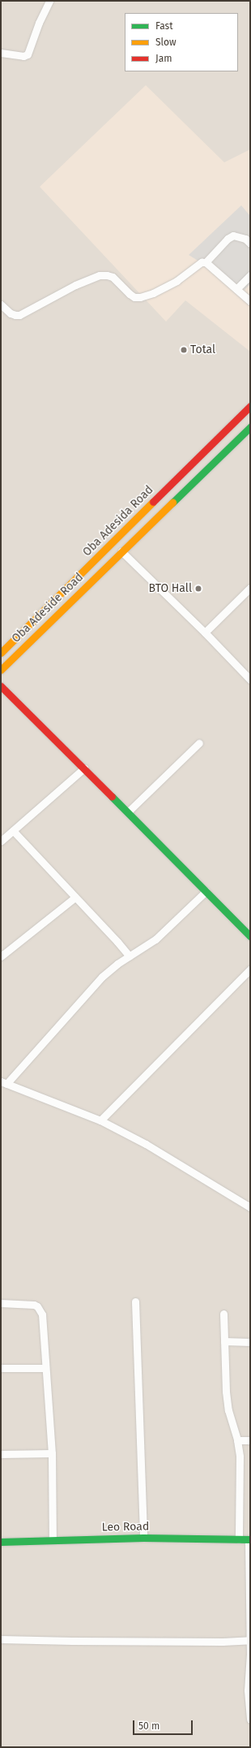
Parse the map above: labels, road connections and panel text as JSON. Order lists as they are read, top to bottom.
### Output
{
  "streets": {
    "main road": ["Oba Adesida Road", "Oba Adeside Road", "Leo Road"]
  },
  "places": ["Total", "BTO Hall"],
  "legend": ["Fast", "Slow", "Jam"],
  "scale_bar": "50 m"
}
